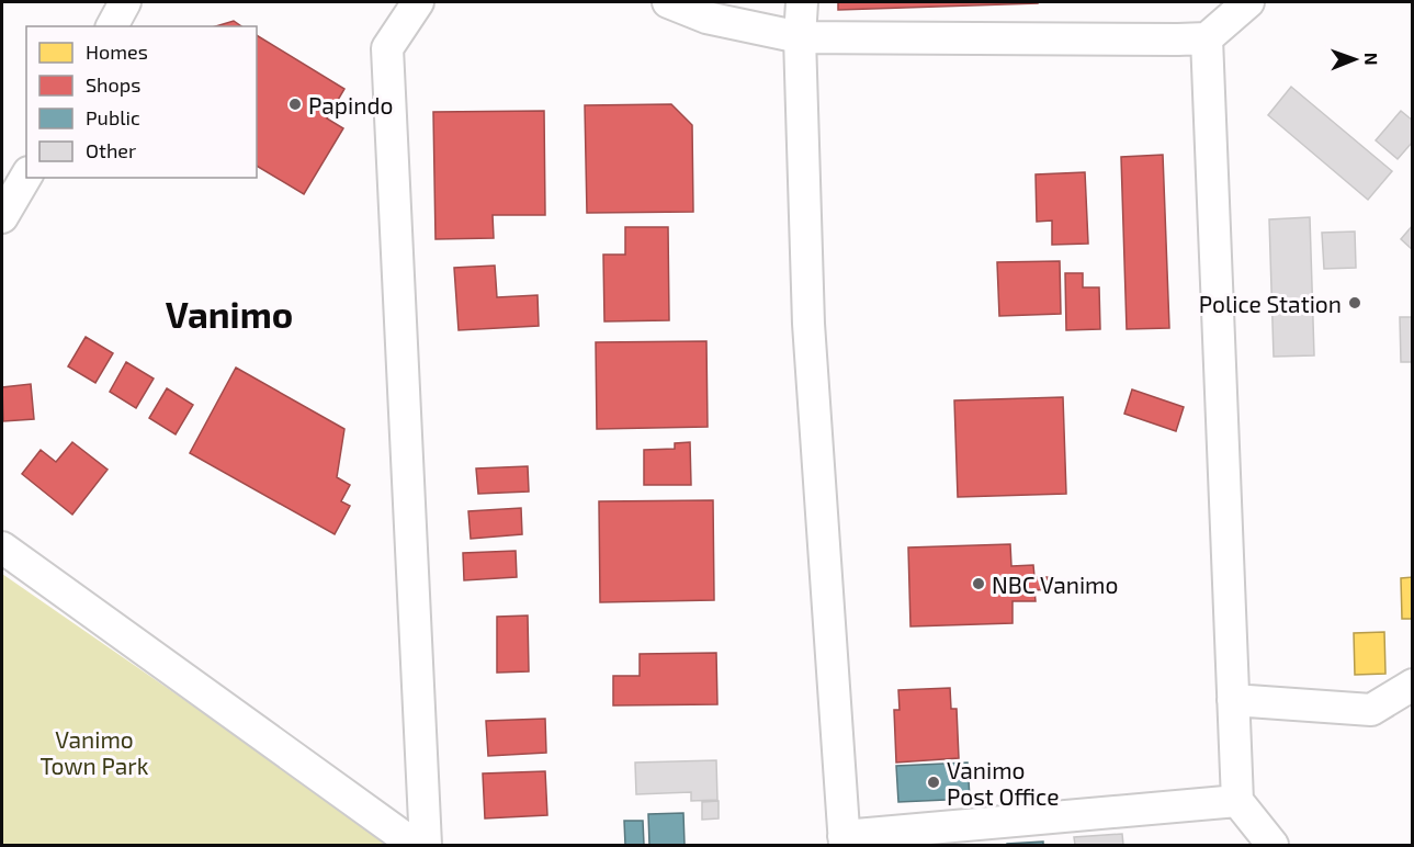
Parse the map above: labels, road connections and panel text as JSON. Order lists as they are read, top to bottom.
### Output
{
  "districts": ["Vanimo"],
  "parks": ["Vanimo Town Park"],
  "places": [
    "Papindo",
    "Police Station",
    "NBC Vanimo",
    "Vanimo Post Office"
  ],
  "legend": [
    "Homes",
    "Shops",
    "Public",
    "Other"
  ],
  "north": "right"
}
